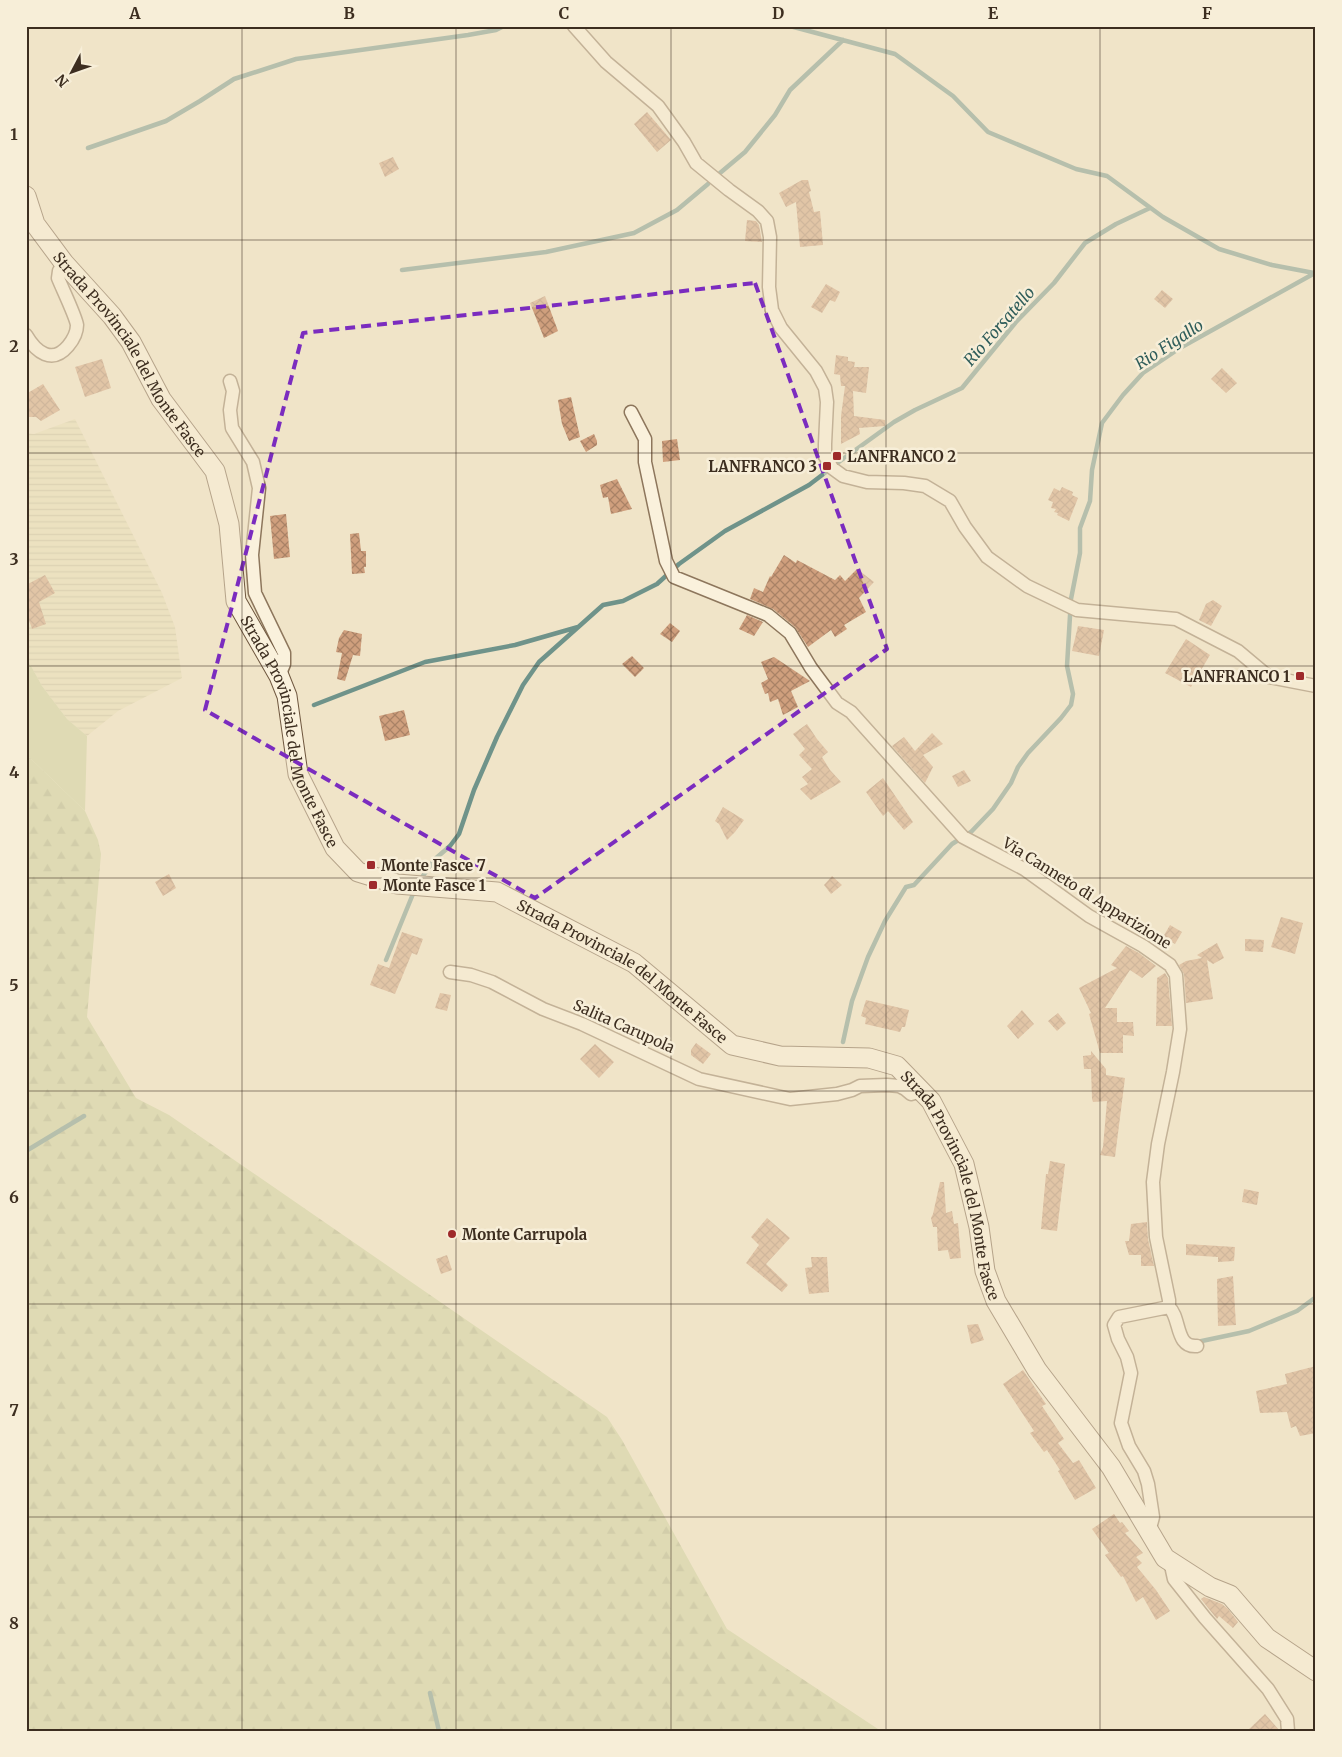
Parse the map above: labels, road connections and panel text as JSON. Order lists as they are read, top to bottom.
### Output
{
  "streets": {
    "main road": ["Strada Provinciale del Monte Fasce"],
    "street": ["Via Canneto di Apparizione", "Salita Carupola"]
  },
  "crossings": [
    ["Strada Provinciale del Monte Fasce", "Salita Carupola"]
  ],
  "water": ["Rio Forsatello", "Rio Figallo"],
  "places": {
    "transit": [
      "LANFRANCO 2",
      "LANFRANCO 3",
      "LANFRANCO 1",
      "Monte Fasce 7",
      "Monte Fasce 1"
    ],
    "other": ["Monte Carrupola"]
  },
  "north": "bottom left",
  "grid": {
    "columns": [
      "A",
      "B",
      "C",
      "D",
      "E",
      "F"
    ],
    "rows": [
      "1",
      "2",
      "3",
      "4",
      "5",
      "6",
      "7",
      "8"
    ]
  }
}
